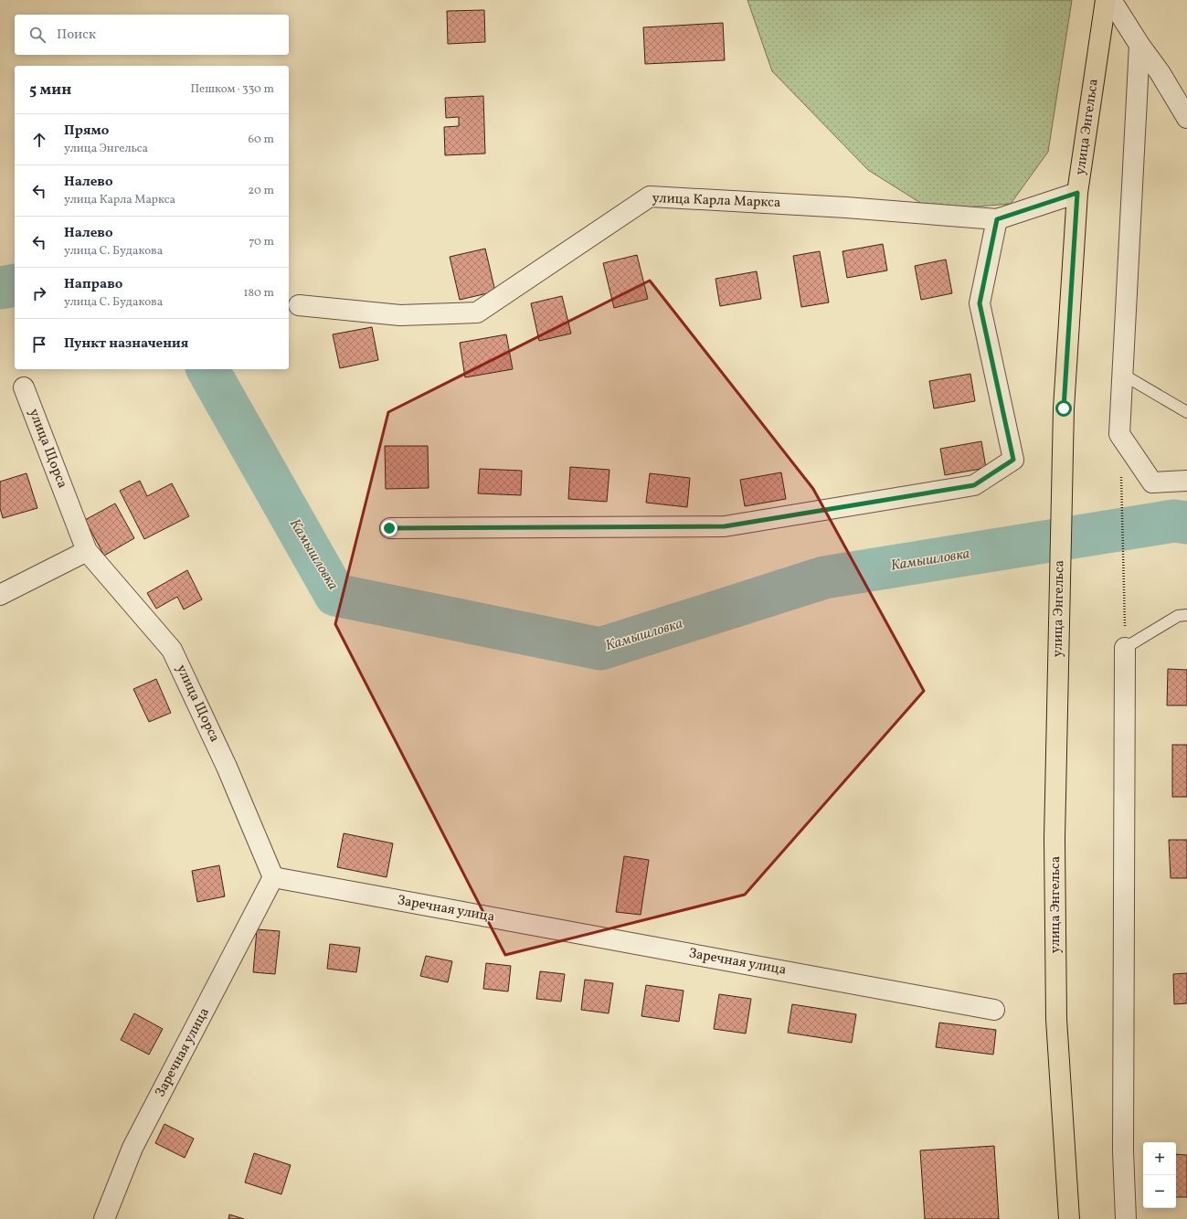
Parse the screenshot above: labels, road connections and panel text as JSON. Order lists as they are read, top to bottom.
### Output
{
  "streets": {
    "main road": ["улица Энгельса"],
    "street": ["улица Карла Маркса", "улица Щорса", "Заречная улица"]
  },
  "crossings": [
    ["улица Энгельса", "улица Карла Маркса"],
    ["улица Щорса", "Заречная улица"]
  ],
  "water": ["Камышловка"],
  "page": {
    "search": "Поиск",
    "heading": ["5 мин", "Пешком · 330 m"],
    "list": [
      ["Прямо", "улица Энгельса", "60 m"],
      ["Налево", "улица Карла Маркса", "20 m"],
      ["Налево", "улица С. Будакова", "70 m"],
      ["Направо", "улица С. Будакова", "180 m"],
      "Пункт назначения"
    ],
    "map_buttons": ["+", "−"]
  }
}
